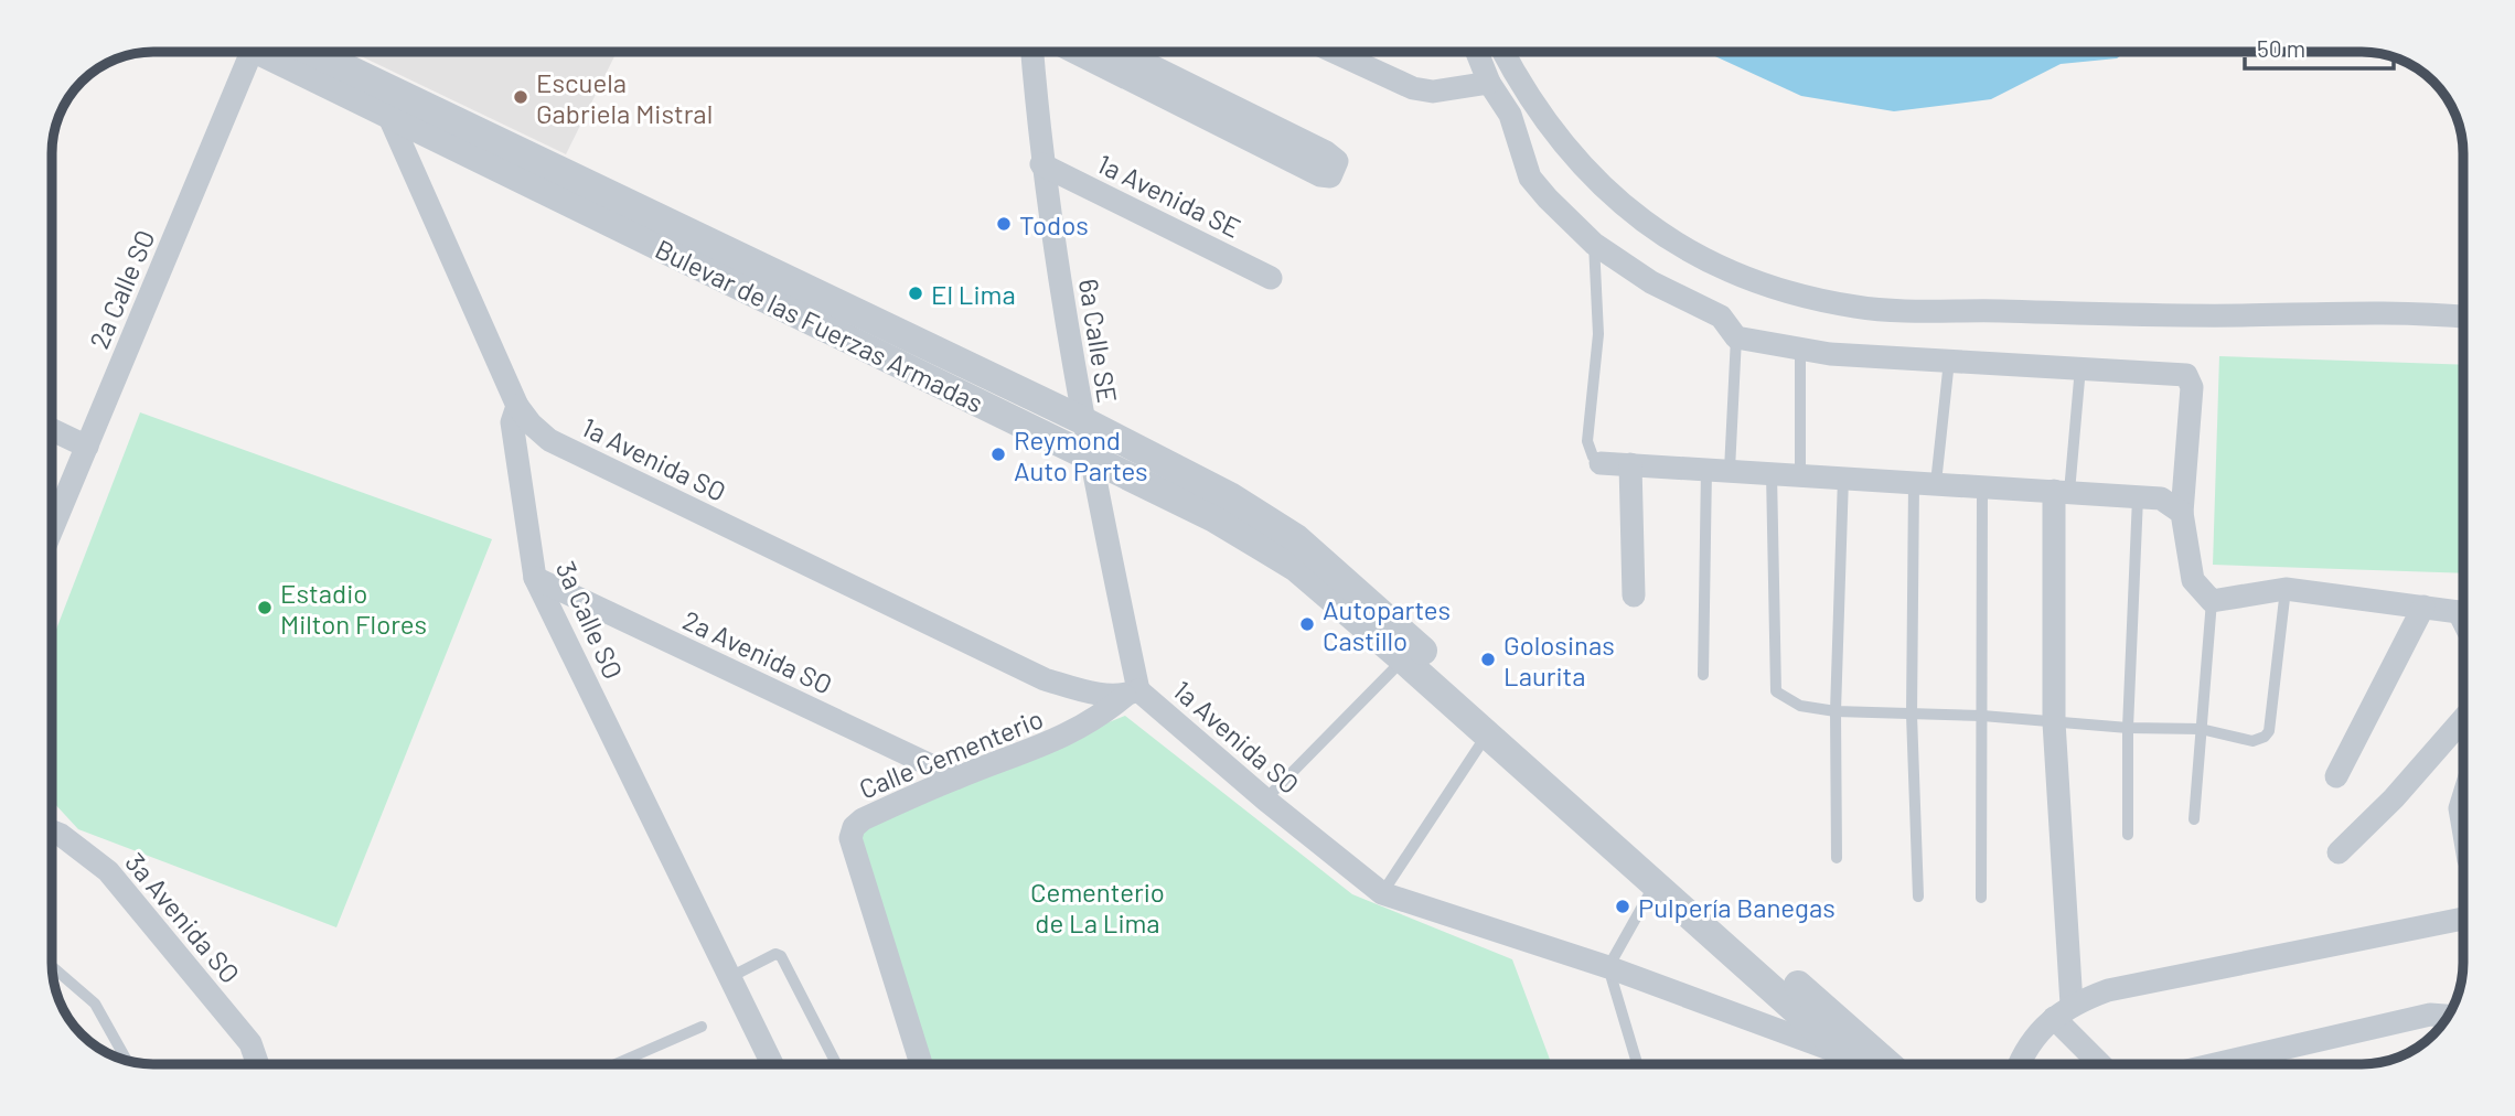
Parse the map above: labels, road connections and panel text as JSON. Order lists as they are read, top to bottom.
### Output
{
  "streets": {
    "street": [
      "1a Avenida SE",
      "2a Calle SO",
      "Bulevar de las Fuerzas Armadas",
      "6a Calle SE",
      "1a Avenida SO",
      "3a Calle SO",
      "2a Avenida SO",
      "Calle Cementerio",
      "3a Avenida SO"
    ]
  },
  "crossings": [
    ["1a Avenida SE", "6a Calle SE"],
    ["Bulevar de las Fuerzas Armadas", "6a Calle SE"],
    ["Bulevar de las Fuerzas Armadas", "3a Calle SO"],
    ["6a Calle SE", "1a Avenida SO"],
    ["6a Calle SE", "Calle Cementerio"],
    ["1a Avenida SO", "3a Calle SO"],
    ["1a Avenida SO", "Calle Cementerio"],
    ["3a Calle SO", "2a Avenida SO"],
    ["2a Avenida SO", "Calle Cementerio"]
  ],
  "parks": ["Cementerio de La Lima"],
  "places": [
    "Escuela Gabriela Mistral",
    "Todos",
    "El Lima",
    "Reymond Auto Partes",
    "Estadio Milton Flores",
    "Autopartes Castillo",
    "Golosinas Laurita",
    "Pulpería Banegas"
  ],
  "scale_bar": "50 m"
}
